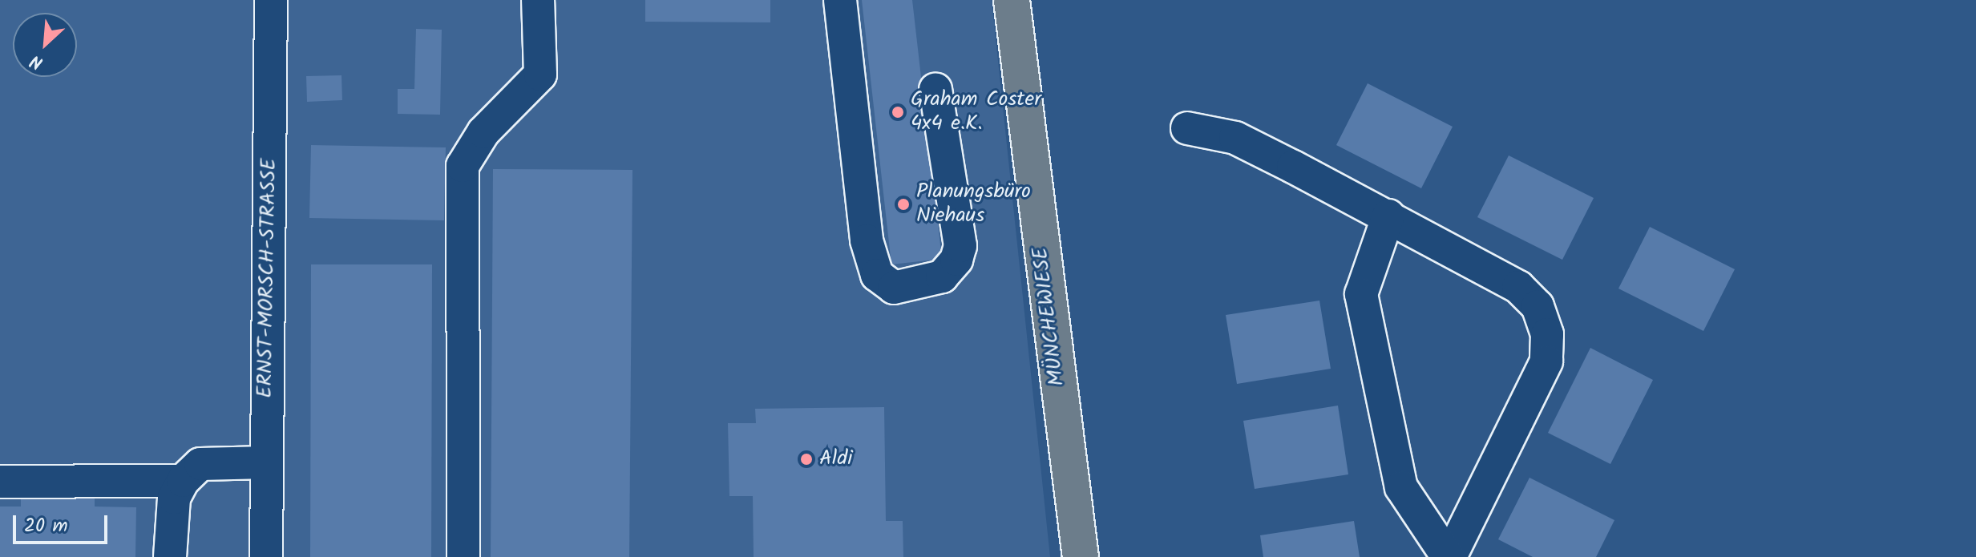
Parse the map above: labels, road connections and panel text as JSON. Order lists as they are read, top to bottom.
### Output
{
  "streets": {
    "main road": ["MÜNCHEWIESE"],
    "street": ["ERNST-MORSCH-STRASSE"]
  },
  "places": ["Graham Coster 4x4 e.K.", "Planungsbüro Niehaus", "Aldi"],
  "scale_bar": "20 m",
  "north": "bottom left"
}
